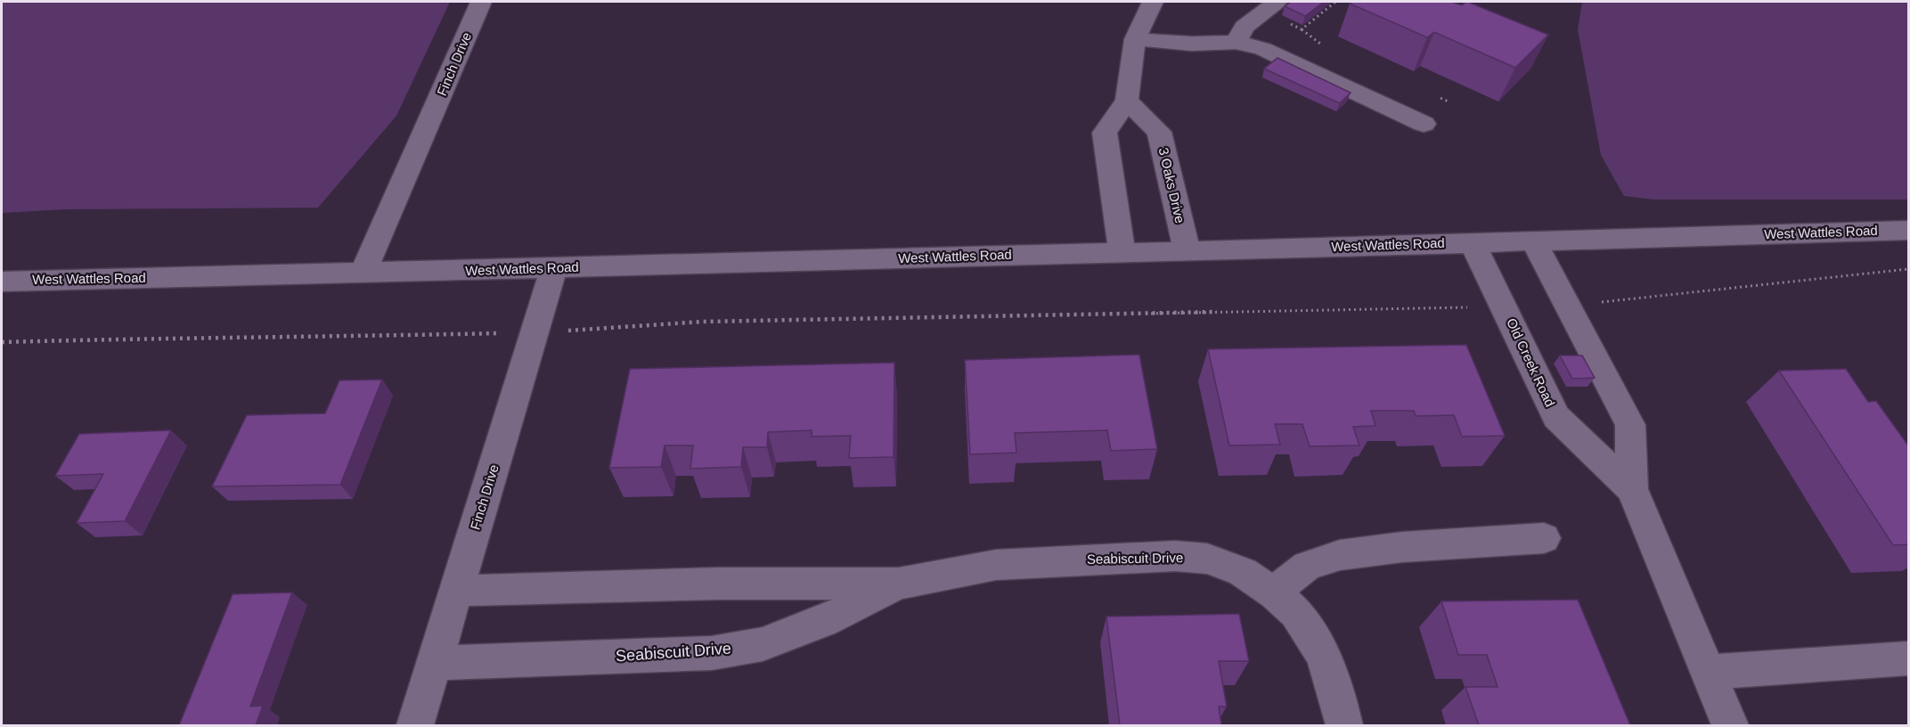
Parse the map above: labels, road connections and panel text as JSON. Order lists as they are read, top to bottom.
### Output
{
  "streets": {
    "street": [
      "Finch Drive",
      "3 Oaks Drive",
      "West Wattles Road",
      "Old Creek Road",
      "Seabiscuit Drive"
    ]
  },
  "crossings": [
    ["Finch Drive", "West Wattles Road"],
    ["Finch Drive", "Seabiscuit Drive"],
    ["3 Oaks Drive", "West Wattles Road"],
    ["West Wattles Road", "Old Creek Road"]
  ]
}
